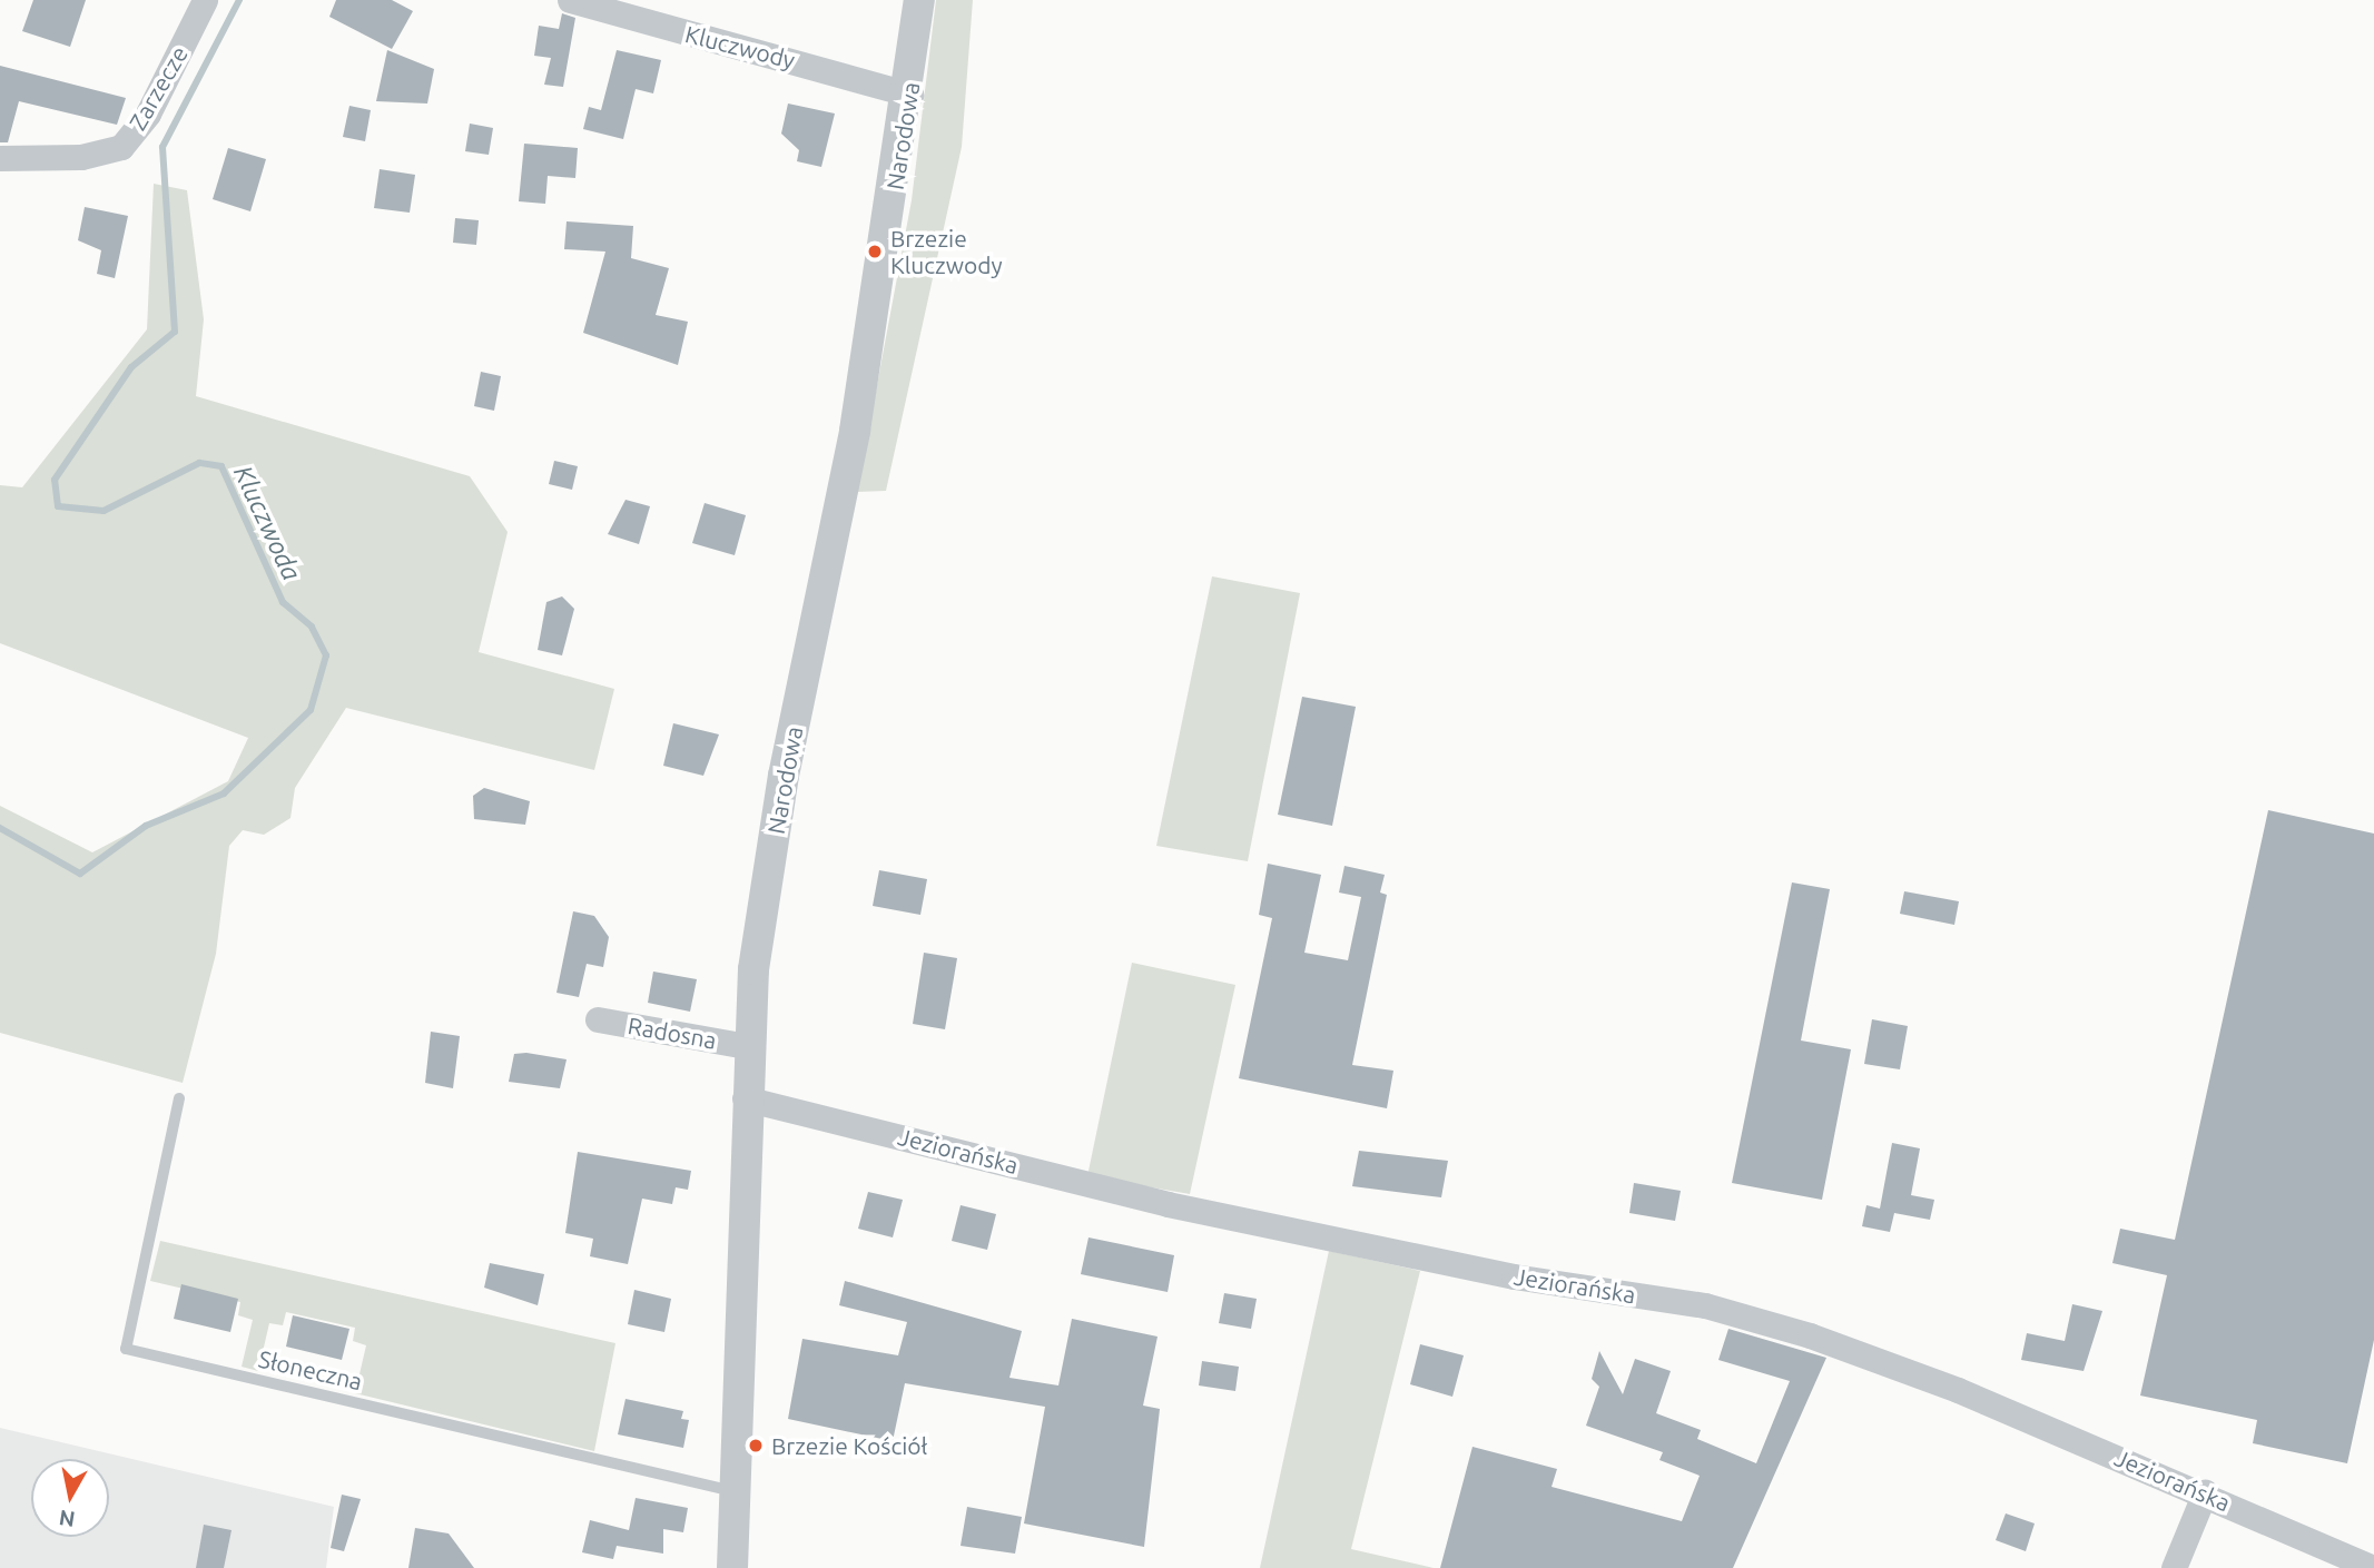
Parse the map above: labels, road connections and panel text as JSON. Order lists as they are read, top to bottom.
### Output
{
  "streets": {
    "street": [
      "Kluczwody",
      "Zarzecze",
      "Narodowa",
      "Radosna",
      "Jeziorańska"
    ],
    "lane": ["Słoneczna"]
  },
  "crossings": [
    ["Kluczwody", "Narodowa"],
    ["Narodowa", "Radosna"],
    ["Narodowa", "Jeziorańska"],
    ["Narodowa", "Słoneczna"]
  ],
  "water": ["Kluczwoda"],
  "places": ["Brzezie Kluczwody", "Brzezie Kościół"],
  "north": "bottom"
}
